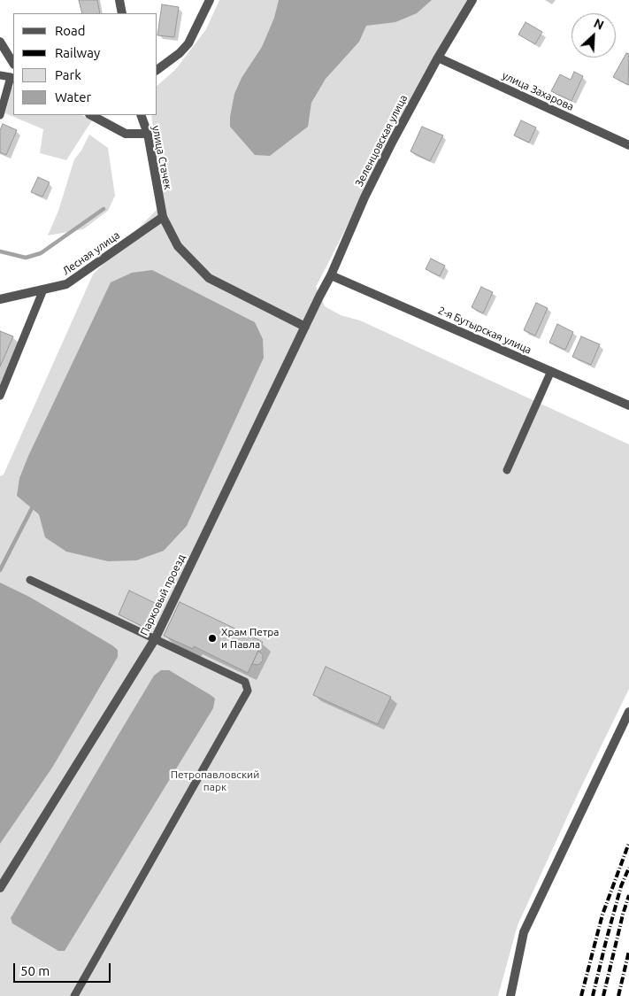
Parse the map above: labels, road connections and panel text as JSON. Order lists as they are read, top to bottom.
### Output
{
  "streets": {
    "street": [
      "улица Захарова",
      "Зеленцовская улица",
      "улица Стачек",
      "Лесная улица",
      "2-я Бутырская улица",
      "Парковый проезд"
    ]
  },
  "crossings": [
    ["улица Захарова", "Зеленцовская улица"],
    ["Зеленцовская улица", "2-я Бутырская улица"],
    ["Зеленцовская улица", "Парковый проезд"],
    ["улица Стачек", "Лесная улица"],
    ["улица Стачек", "Парковый проезд"]
  ],
  "parks": ["Петропавловский парк"],
  "places": ["Храм Петра и Павла"],
  "legend": [
    "Road",
    "Railway",
    "Park",
    "Water"
  ],
  "scale_bar": "50 m",
  "north": "top right"
}
